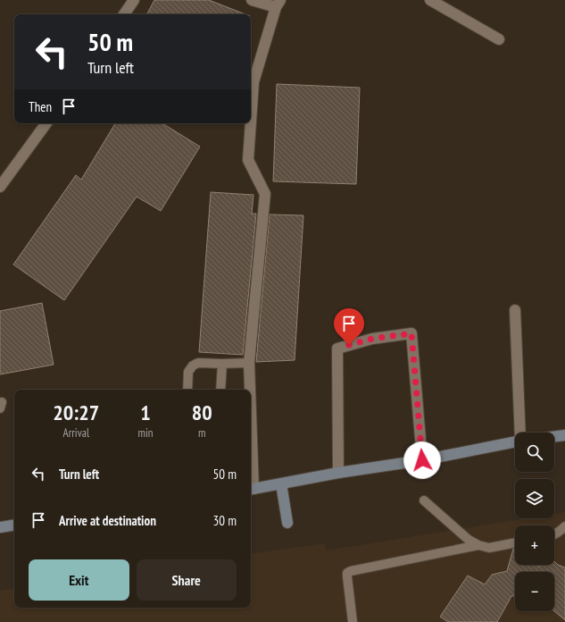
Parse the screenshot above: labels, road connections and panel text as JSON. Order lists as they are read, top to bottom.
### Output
{
  "page": {
    "turn": ["50 m", "Turn left"],
    "then": "Then",
    "eta": [
      "20:27",
      "Arrival",
      "1",
      "min",
      "80",
      "m"
    ],
    "map_buttons": ["+", "−"],
    "list": [
      {
        "name": "Turn left",
        "value": "50 m"
      },
      {
        "name": "Arrive at destination",
        "value": "30 m"
      }
    ],
    "buttons": ["Exit", "Share"]
  }
}
